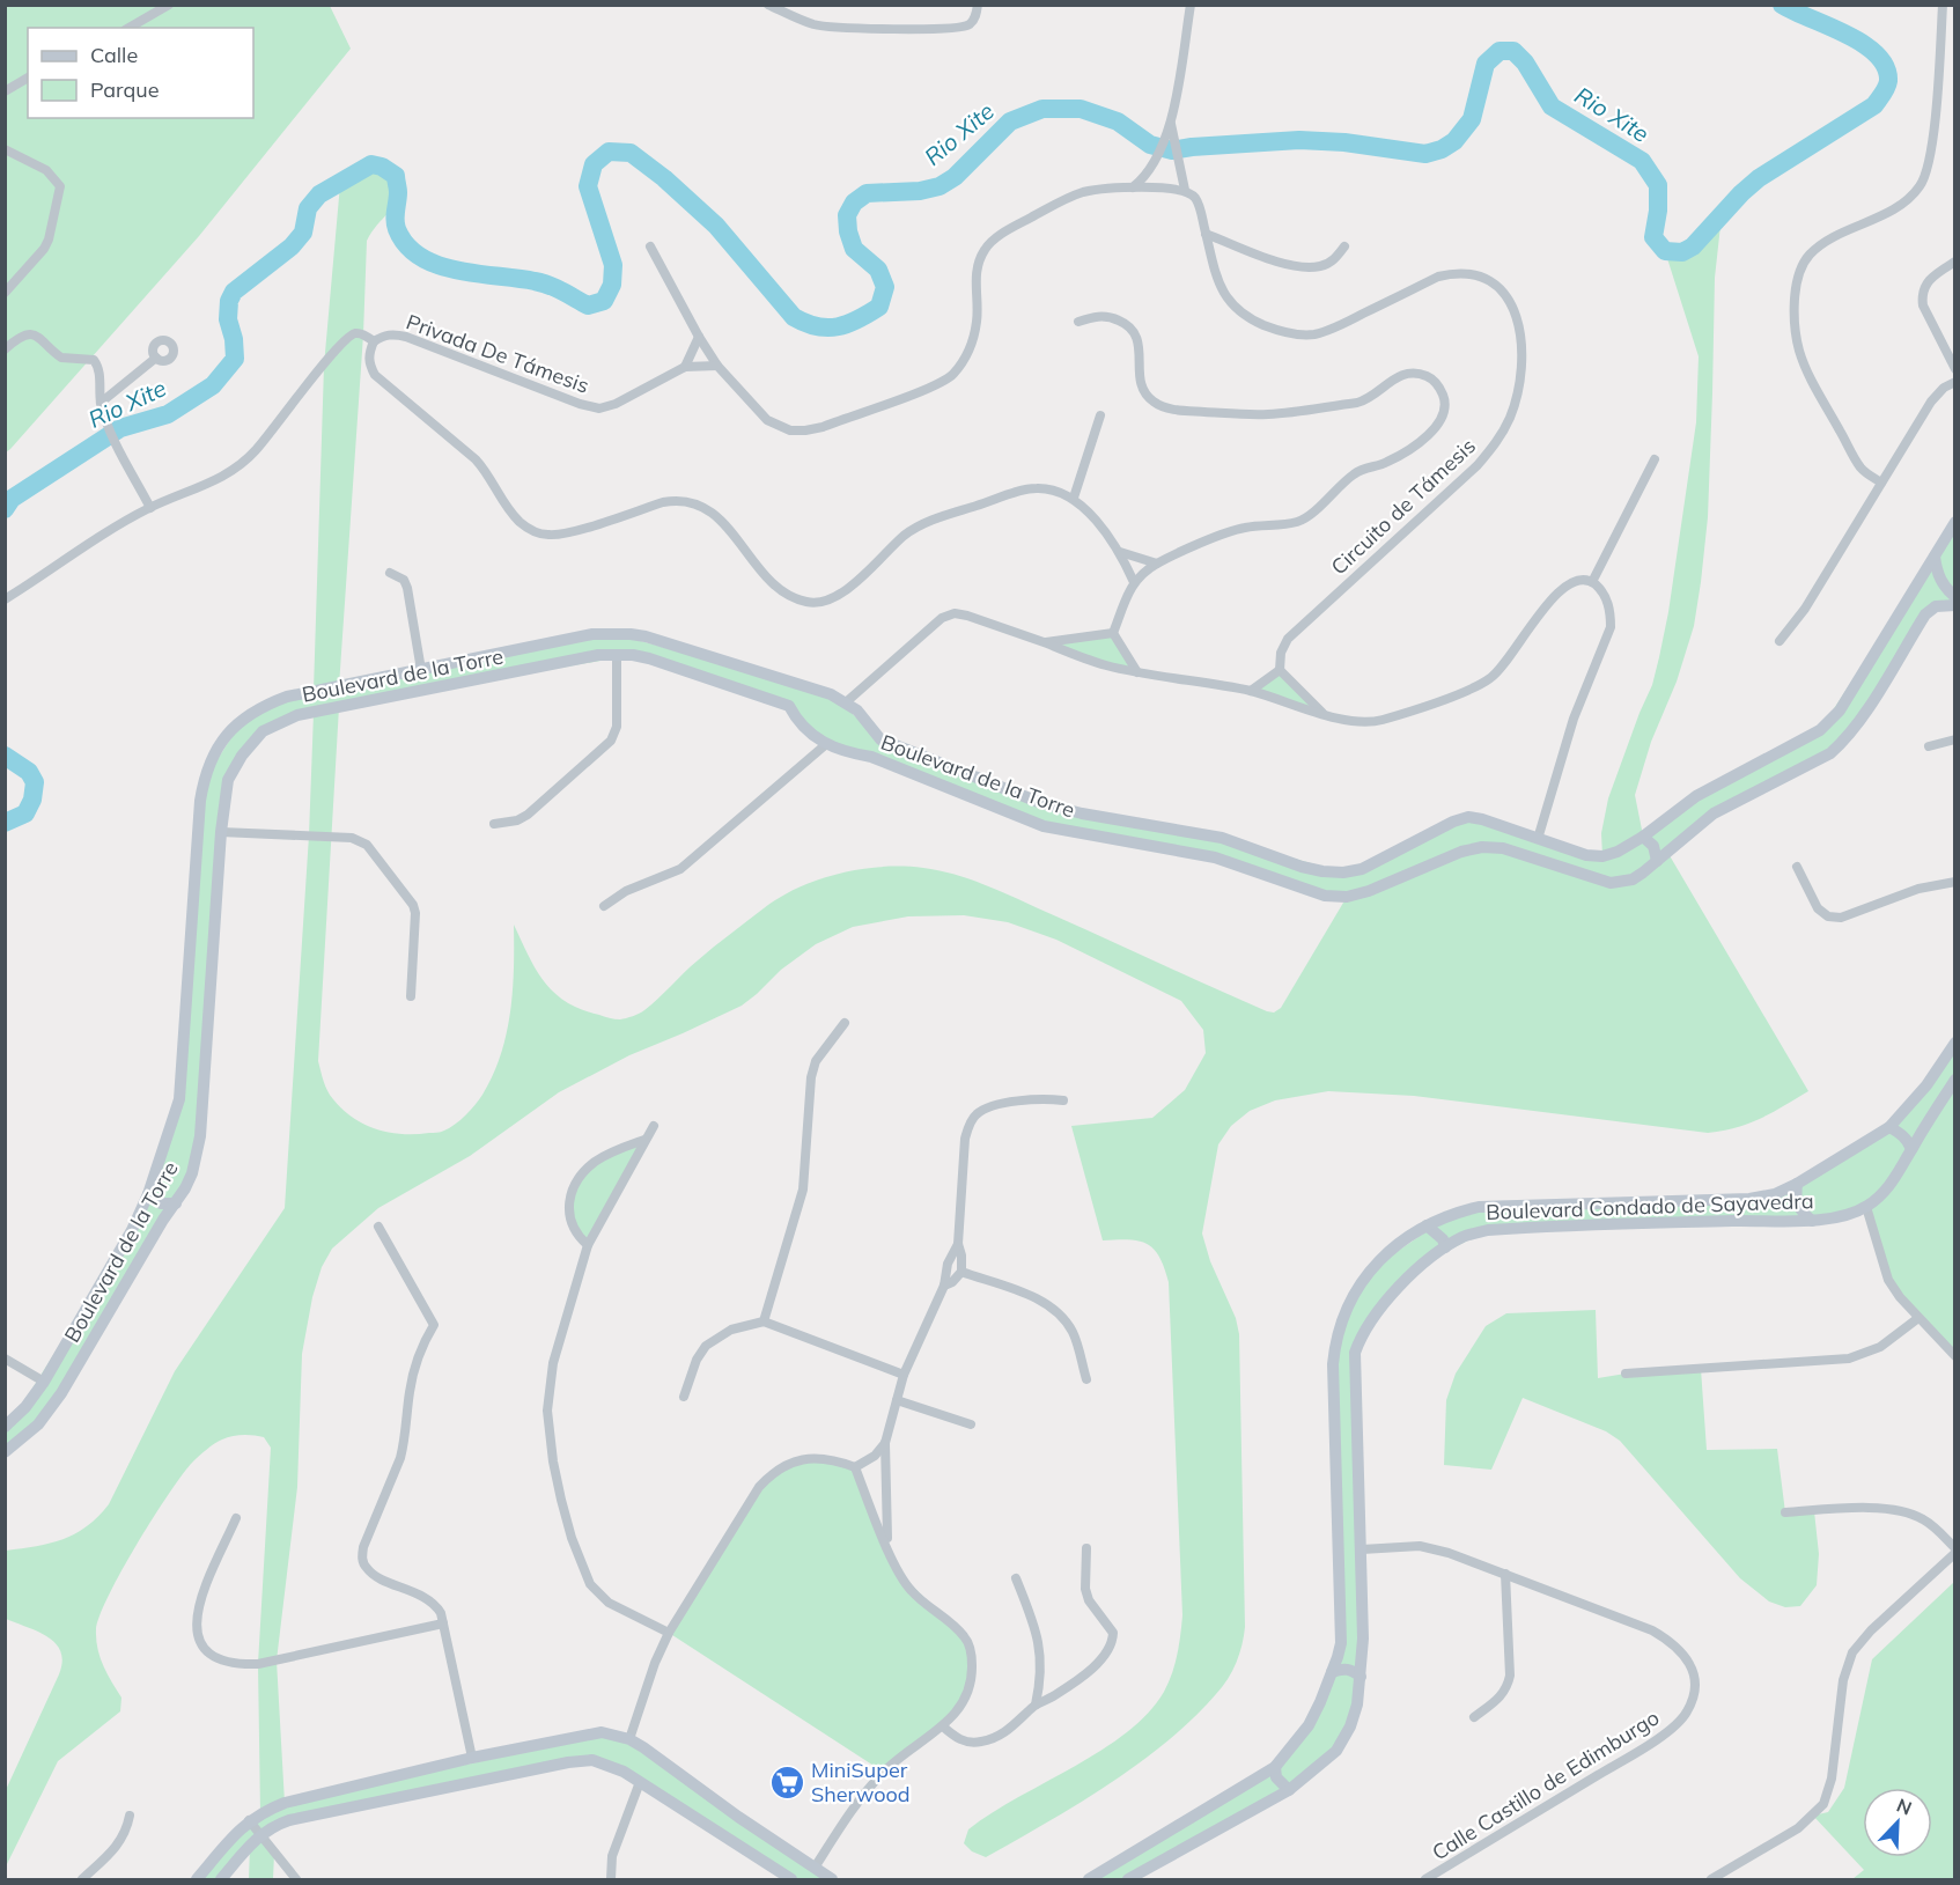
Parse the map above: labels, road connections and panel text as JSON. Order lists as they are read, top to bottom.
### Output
{
  "streets": {
    "street": [
      "Privada De Támesis",
      "Circuito de Támesis",
      "Boulevard de la Torre",
      "Boulevard Condado de Sayavedra",
      "Calle Castillo de Edimburgo"
    ]
  },
  "crossings": [
    ["Boulevard Condado de Sayavedra", "Calle Castillo de Edimburgo"]
  ],
  "water": ["Rio Xite"],
  "places": {
    "supermarket": ["MiniSuper Sherwood"]
  },
  "legend": ["Calle", "Parque"],
  "north": "top right"
}
